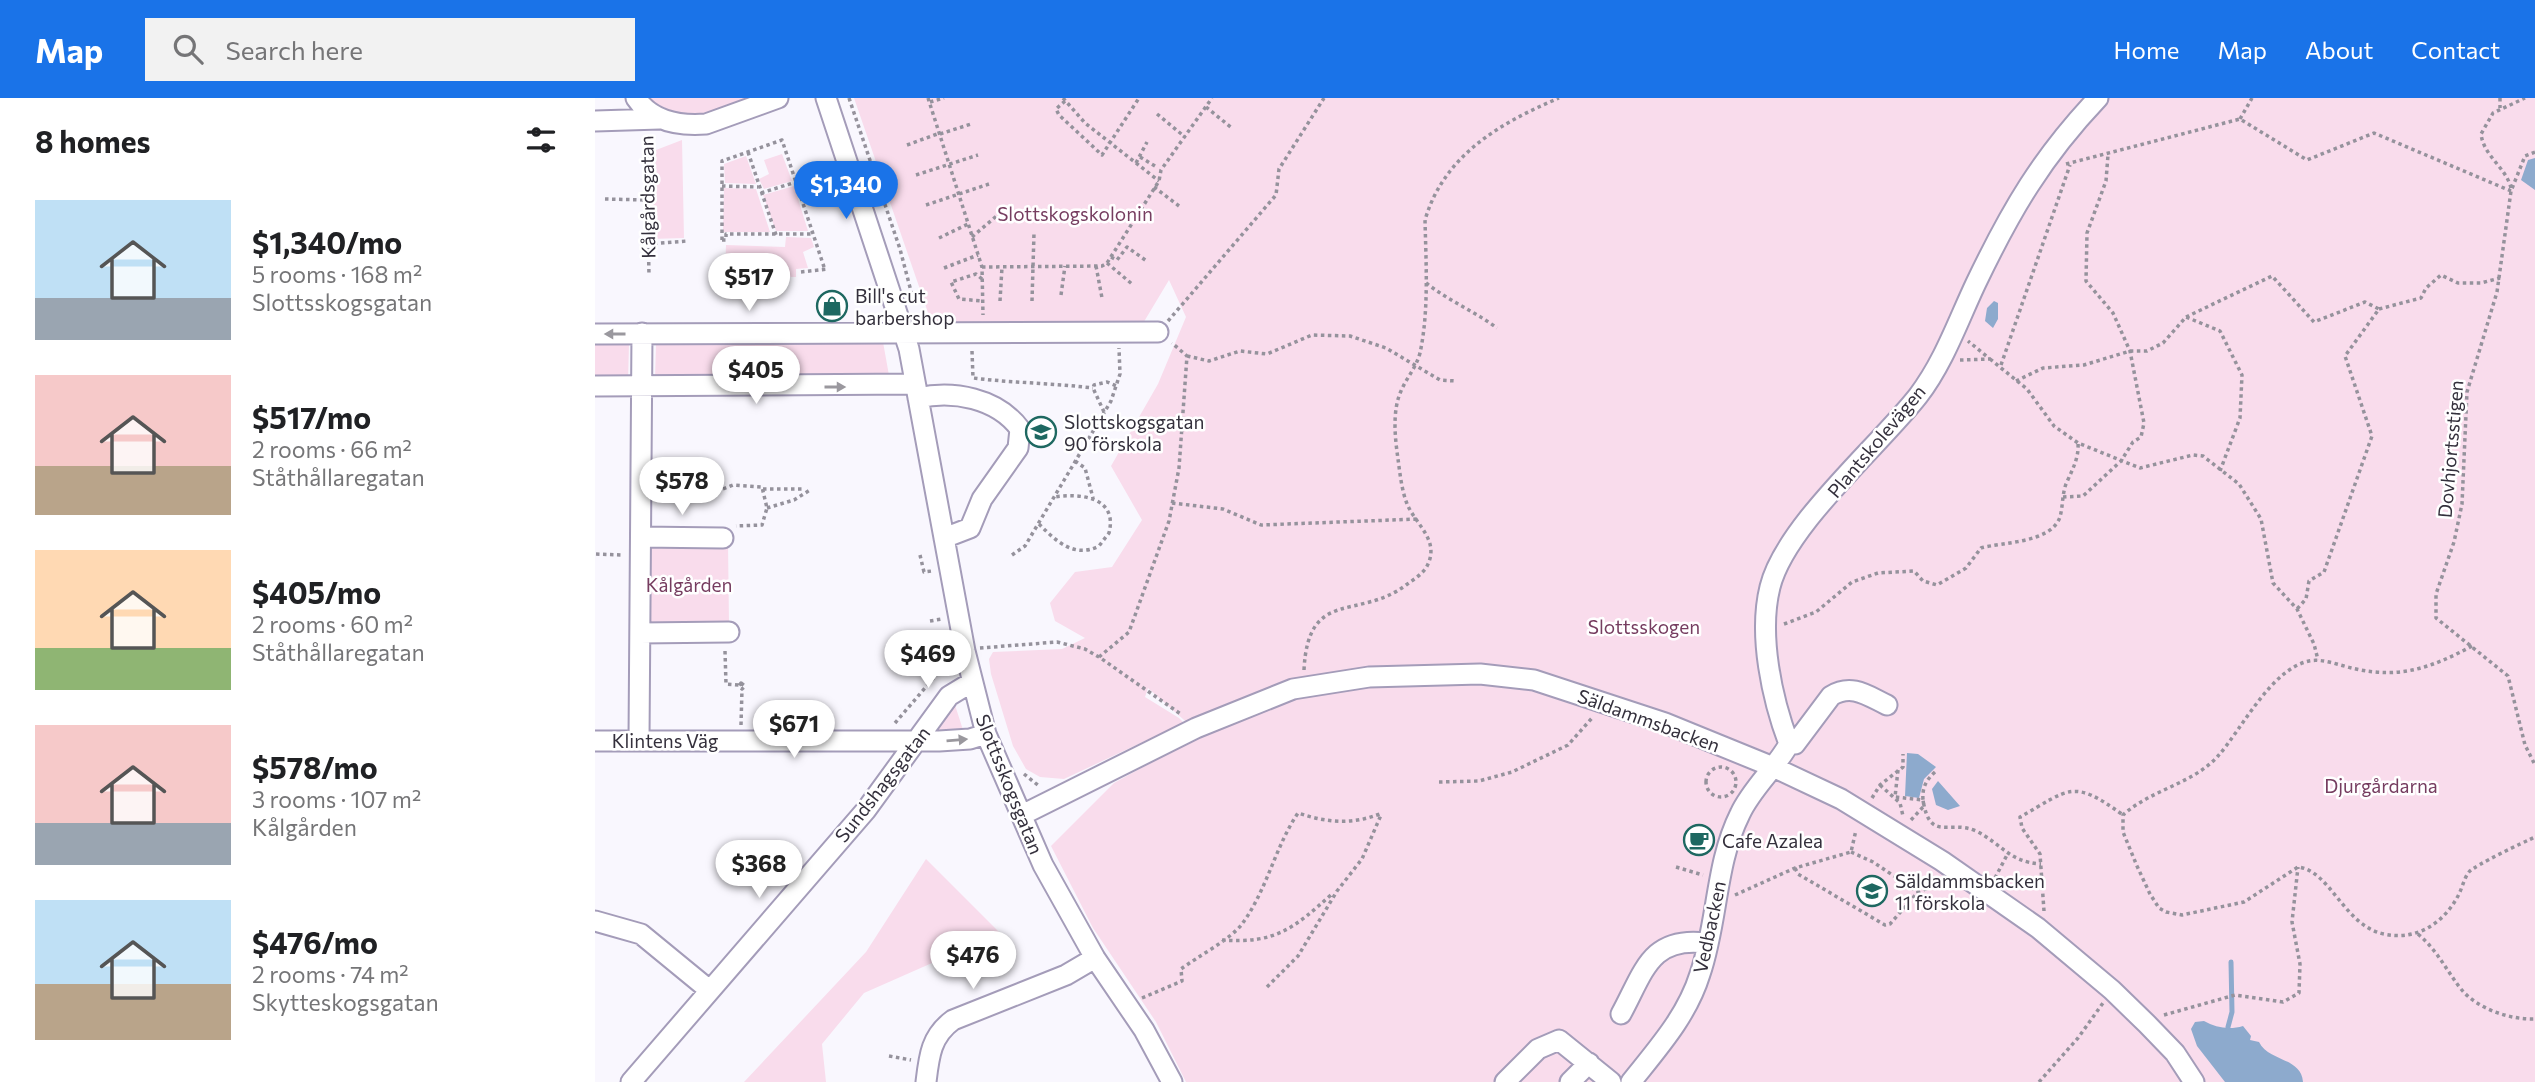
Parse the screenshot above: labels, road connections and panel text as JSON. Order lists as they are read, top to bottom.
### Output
{
  "streets": {
    "street": [
      "Plantskolevägen",
      "Säldammsbacken",
      "Klintens Väg",
      "Sundshagsgatan",
      "Slottsskogsgatan",
      "Vedbacken"
    ],
    "path": ["Kålgårdsgatan", "Dovhjortsstigen"]
  },
  "crossings": [
    ["Säldammsbacken", "Slottsskogsgatan"],
    ["Säldammsbacken", "Vedbacken"],
    ["Klintens Väg", "Sundshagsgatan"],
    ["Klintens Väg", "Slottsskogsgatan"],
    ["Sundshagsgatan", "Slottsskogsgatan"]
  ],
  "parks": [
    "Slottskogskolonin",
    "Kålgården",
    "Slottsskogen",
    "Djurgårdarna"
  ],
  "places": {
    "shop": ["Bill's cut barbershop"],
    "school or university": ["Slottskogsgatan 90 förskola", "Säldammsbacken 11 förskola"],
    "cafe": ["Cafe Azalea"]
  },
  "page": {
    "header": "Map",
    "search": "Search here",
    "nav": [
      "Home",
      "Map",
      "About",
      "Contact"
    ],
    "heading": "8 homes",
    "price": [
      "$1,340",
      "$517",
      "$405",
      "$578",
      "$469",
      "$671",
      "$368",
      "$476"
    ],
    "list": [
      {
        "name": "$1,340/mo",
        "note": "5 rooms · 168 m² · Slottsskogsgatan"
      },
      {
        "name": "$517/mo",
        "note": "2 rooms · 66 m² · Ståthållaregatan"
      },
      {
        "name": "$405/mo",
        "note": "2 rooms · 60 m² · Ståthållaregatan"
      },
      {
        "name": "$578/mo",
        "note": "3 rooms · 107 m² · Kålgården"
      },
      {
        "name": "$476/mo",
        "note": "2 rooms · 74 m² · Skytteskogsgatan"
      }
    ]
  }
}
